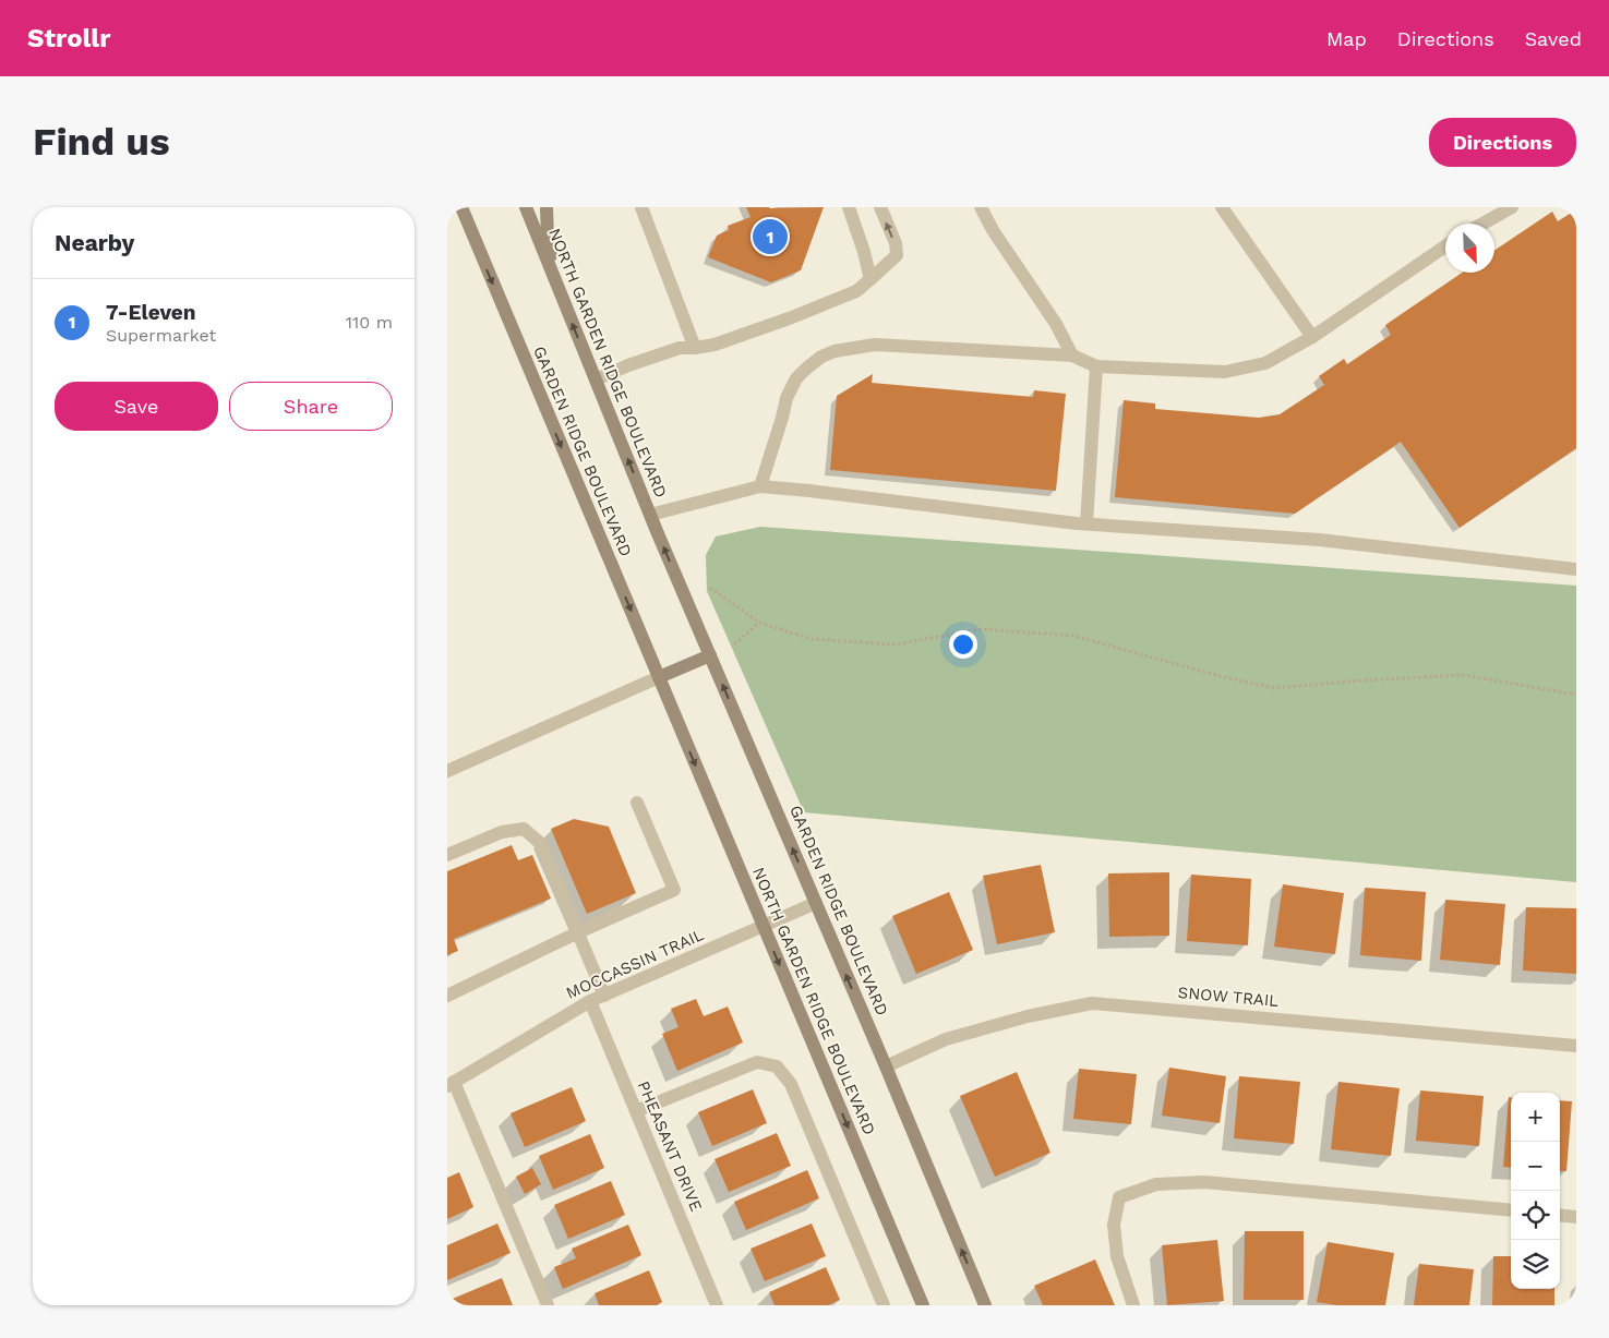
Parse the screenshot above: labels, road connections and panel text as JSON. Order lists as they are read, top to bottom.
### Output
{
  "streets": {
    "main road": ["NORTH GARDEN RIDGE BOULEVARD", "GARDEN RIDGE BOULEVARD"],
    "street": ["MOCCASSIN TRAIL", "SNOW TRAIL", "PHEASANT DRIVE"]
  },
  "crossings": [
    ["NORTH GARDEN RIDGE BOULEVARD", "GARDEN RIDGE BOULEVARD"],
    ["NORTH GARDEN RIDGE BOULEVARD", "MOCCASSIN TRAIL"],
    ["GARDEN RIDGE BOULEVARD", "MOCCASSIN TRAIL"],
    ["GARDEN RIDGE BOULEVARD", "SNOW TRAIL"],
    ["MOCCASSIN TRAIL", "PHEASANT DRIVE"]
  ],
  "north": "bottom right",
  "page": {
    "header": "Strollr",
    "nav": ["Map", "Directions", "Saved"],
    "buttons": [
      "Directions",
      ["Save", "Share"]
    ],
    "title": "Find us",
    "heading": "Nearby",
    "pins": "1",
    "list": [
      {
        "mark": "1",
        "name": "7-Eleven",
        "note": "Supermarket",
        "value": "110 m"
      }
    ],
    "map_buttons": ["+", "−"]
  }
}
